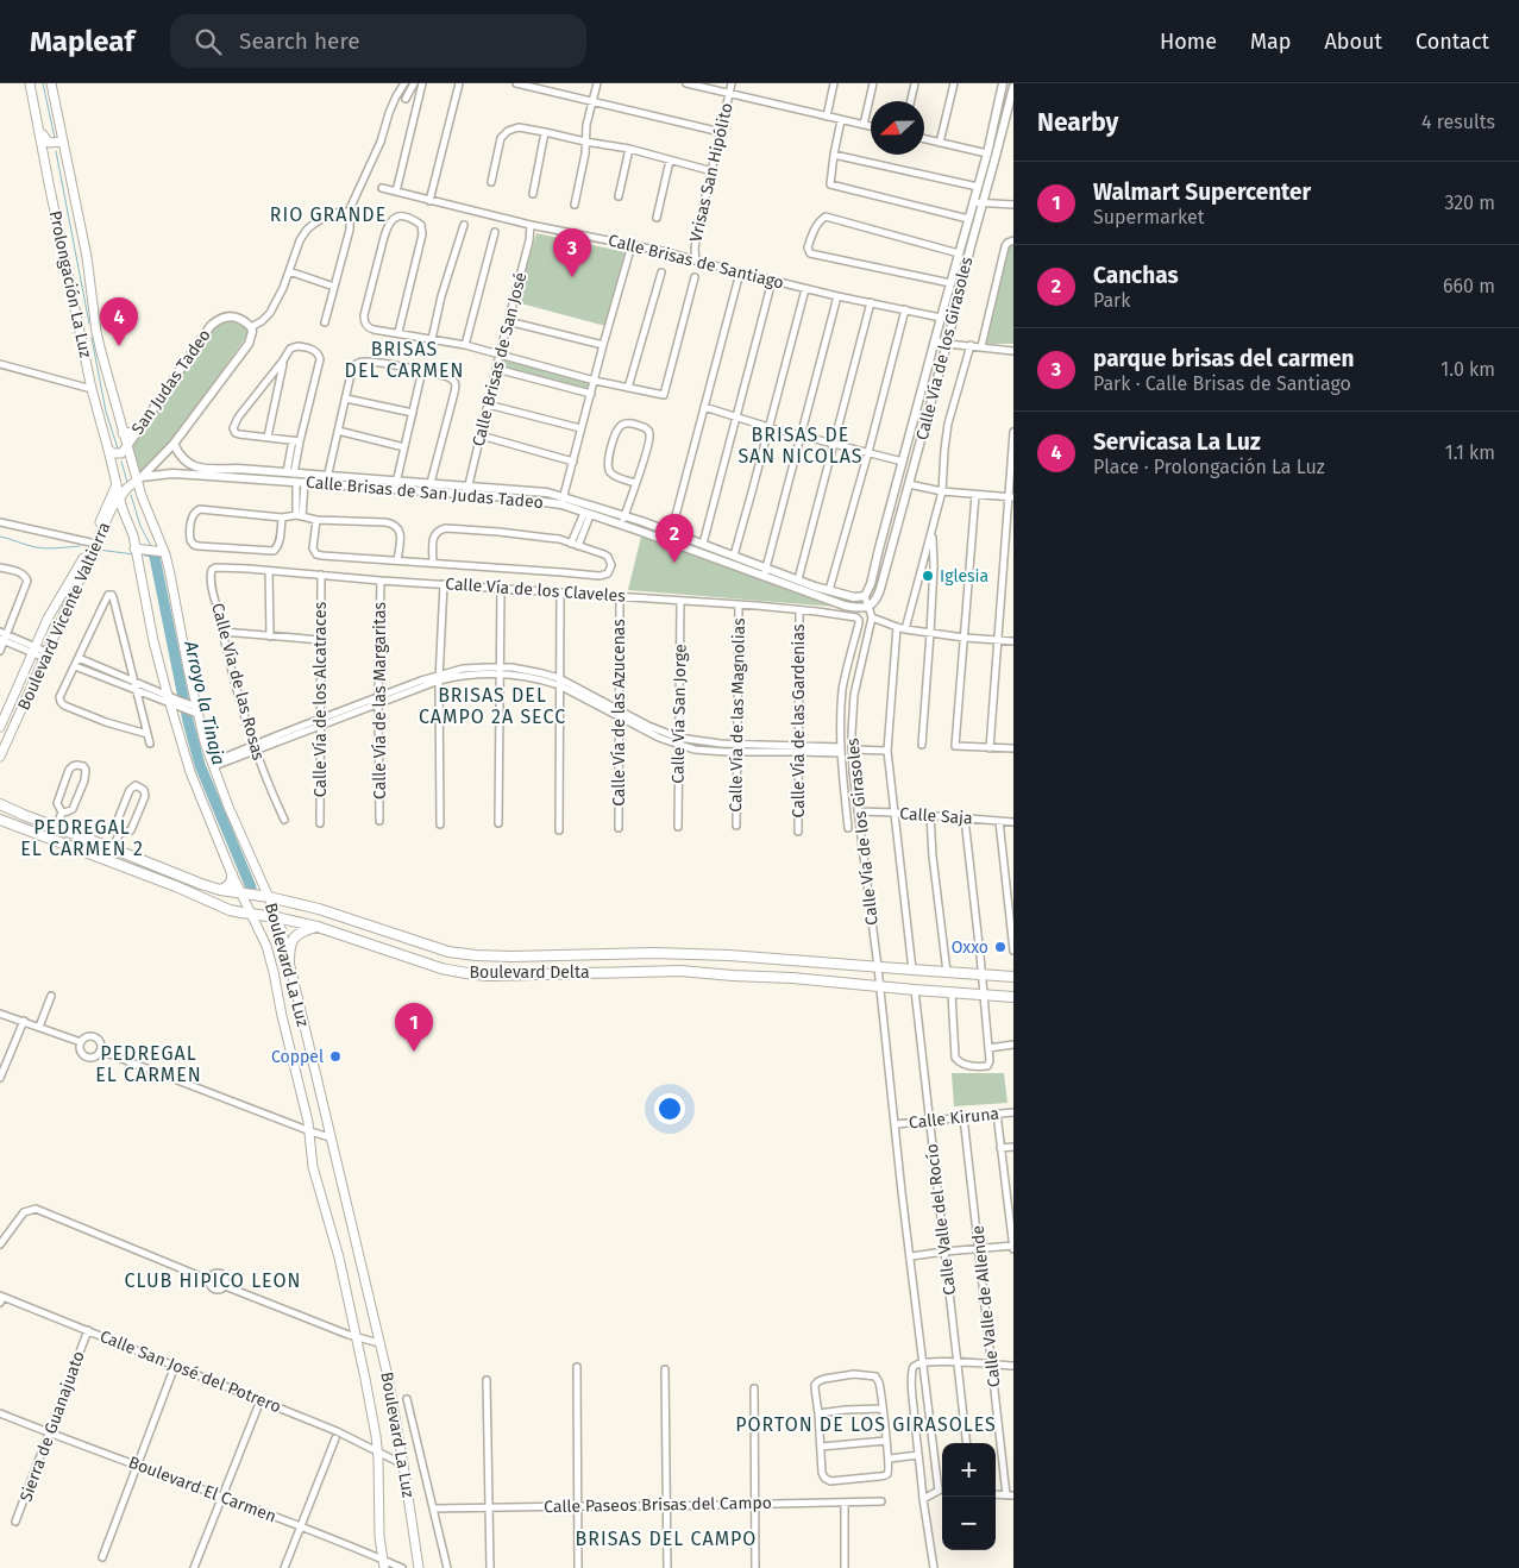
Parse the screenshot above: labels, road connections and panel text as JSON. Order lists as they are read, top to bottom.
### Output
{
  "streets": {
    "main road": [
      "Prolongación La Luz",
      "Boulevard Vicente Valtierra",
      "Boulevard La Luz",
      "Boulevard Delta"
    ],
    "street": [
      "Vrisas San Hipólito",
      "Calle Brisas de Santiago",
      "Calle Vía de los Girasoles",
      "Calle Brisas de San José",
      "San Judas Tadeo",
      "Calle Brisas de San Judas Tadeo",
      "Calle Vía de los Claveles",
      "Calle Vía de las Rosas",
      "Calle Vía de los Alcatraces",
      "Calle Vía de las Margaritas",
      "Calle Vía de las Azucenas",
      "Calle Vía San Jorge",
      "Calle Vía de las Magnolias",
      "Calle Vía de las Gardenias",
      "Calle Saja",
      "Calle Kiruna",
      "Calle Valle del Rocío",
      "Calle Valle de Allende",
      "Calle San José del Potrero",
      "Sierra de Guanajuato",
      "Boulevard El Carmen",
      "Calle Paseos Brisas del Campo"
    ]
  },
  "crossings": [
    ["Vrisas San Hipólito", "Calle Brisas de Santiago"],
    ["Calle Brisas de Santiago", "Calle Vía de los Girasoles"],
    ["Calle Brisas de Santiago", "Calle Brisas de San José"],
    ["Prolongación La Luz", "San Judas Tadeo"],
    ["Prolongación La Luz", "Boulevard Vicente Valtierra"],
    ["Prolongación La Luz", "Boulevard La Luz"],
    ["Calle Vía de los Girasoles", "Calle Brisas de San Judas Tadeo"],
    ["Calle Vía de los Girasoles", "Calle Saja"],
    ["Calle Vía de los Girasoles", "Boulevard Delta"],
    ["Calle Vía de los Girasoles", "Calle Kiruna"],
    ["Calle Brisas de San José", "Calle Brisas de San Judas Tadeo"],
    ["San Judas Tadeo", "Boulevard La Luz"],
    ["Calle Brisas de San Judas Tadeo", "Boulevard Vicente Valtierra"],
    ["Calle Brisas de San Judas Tadeo", "Boulevard La Luz"],
    ["Calle Vía de los Claveles", "Calle Vía de las Rosas"],
    ["Calle Vía de los Claveles", "Calle Vía de los Alcatraces"],
    ["Calle Vía de los Claveles", "Calle Vía de las Margaritas"],
    ["Calle Vía de los Claveles", "Calle Vía de las Azucenas"],
    ["Calle Vía de los Claveles", "Calle Vía San Jorge"],
    ["Calle Vía de los Claveles", "Calle Vía de las Magnolias"],
    ["Calle Vía de los Claveles", "Calle Vía de las Gardenias"],
    ["Boulevard Vicente Valtierra", "Boulevard La Luz"],
    ["Boulevard La Luz", "Boulevard Delta"],
    ["Boulevard La Luz", "Calle San José del Potrero"],
    ["Boulevard La Luz", "Boulevard El Carmen"],
    ["Boulevard Delta", "Calle Valle del Rocío"],
    ["Calle Kiruna", "Calle Valle del Rocío"],
    ["Calle Kiruna", "Calle Valle de Allende"],
    ["Calle San José del Potrero", "Sierra de Guanajuato"],
    ["Sierra de Guanajuato", "Boulevard El Carmen"]
  ],
  "districts": [
    "RIO GRANDE",
    "BRISAS DEL CARMEN",
    "BRISAS DE SAN NICOLAS",
    "BRISAS DEL CAMPO 2A SECC",
    "PEDREGAL EL CARMEN 2",
    "PEDREGAL EL CARMEN",
    "CLUB HIPICO LEON",
    "PORTON DE LOS GIRASOLES",
    "BRISAS DEL CAMPO"
  ],
  "water": ["Arroyo la Tinaja"],
  "places": ["Iglesia", "Oxxo", "Coppel"],
  "north": "left",
  "page": {
    "header": "Mapleaf",
    "search": "Search here",
    "nav": [
      "Home",
      "Map",
      "About",
      "Contact"
    ],
    "heading": ["Nearby", "4 results"],
    "list": [
      {
        "mark": "1",
        "name": "Walmart Supercenter",
        "note": "Supermarket",
        "value": "320 m"
      },
      {
        "mark": "2",
        "name": "Canchas",
        "note": "Park",
        "value": "660 m"
      },
      {
        "mark": "3",
        "name": "parque brisas del carmen",
        "note": "Park · Calle Brisas de Santiago",
        "value": "1.0 km"
      },
      {
        "mark": "4",
        "name": "Servicasa La Luz",
        "note": "Place · Prolongación La Luz",
        "value": "1.1 km"
      }
    ],
    "pins": [
      "3",
      "4",
      "2",
      "1"
    ],
    "map_buttons": ["+", "−"]
  }
}
